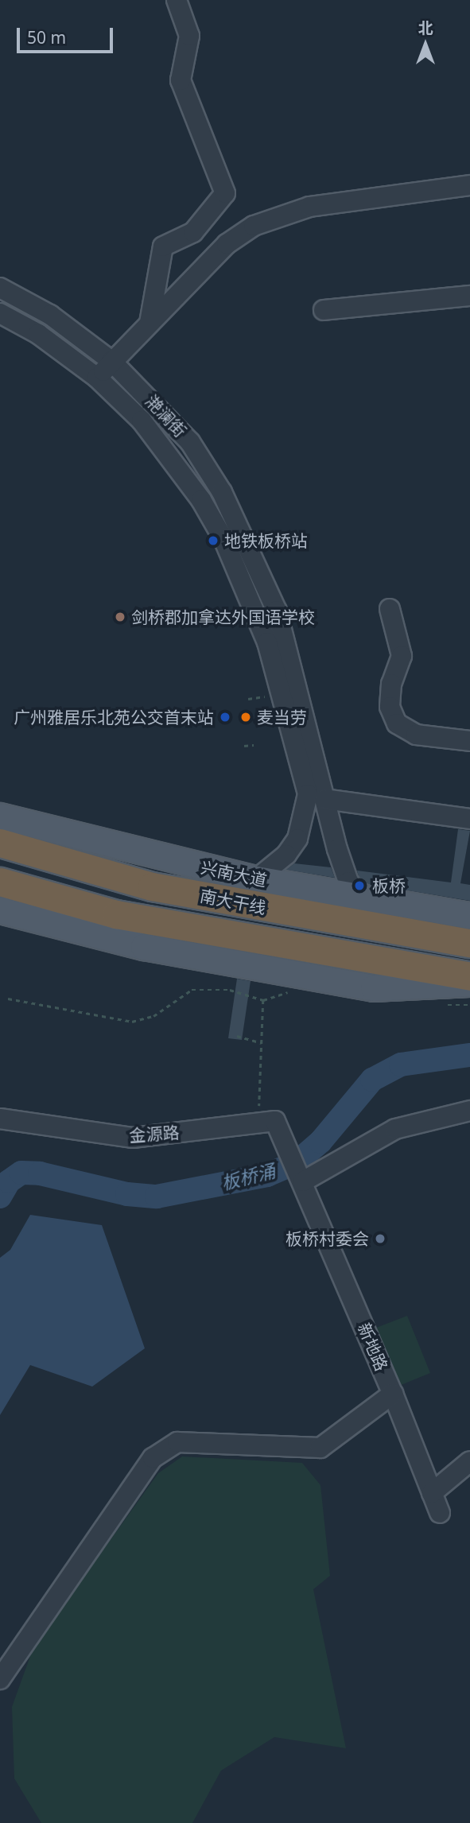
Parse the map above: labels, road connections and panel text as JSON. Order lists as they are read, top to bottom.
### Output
{
  "streets": {
    "highway": ["南大干线"],
    "main road": ["兴南大道"],
    "street": ["滟澜街", "金源路", "新地路"]
  },
  "crossings": [
    ["金源路", "新地路"]
  ],
  "water": ["板桥涌"],
  "places": [
    "地铁板桥站",
    "剑桥郡加拿达外国语学校",
    "广州雅居乐北苑公交首末站",
    "麦当劳",
    "板桥",
    "板桥村委会"
  ],
  "scale_bar": "50 m",
  "north": "top"
}
